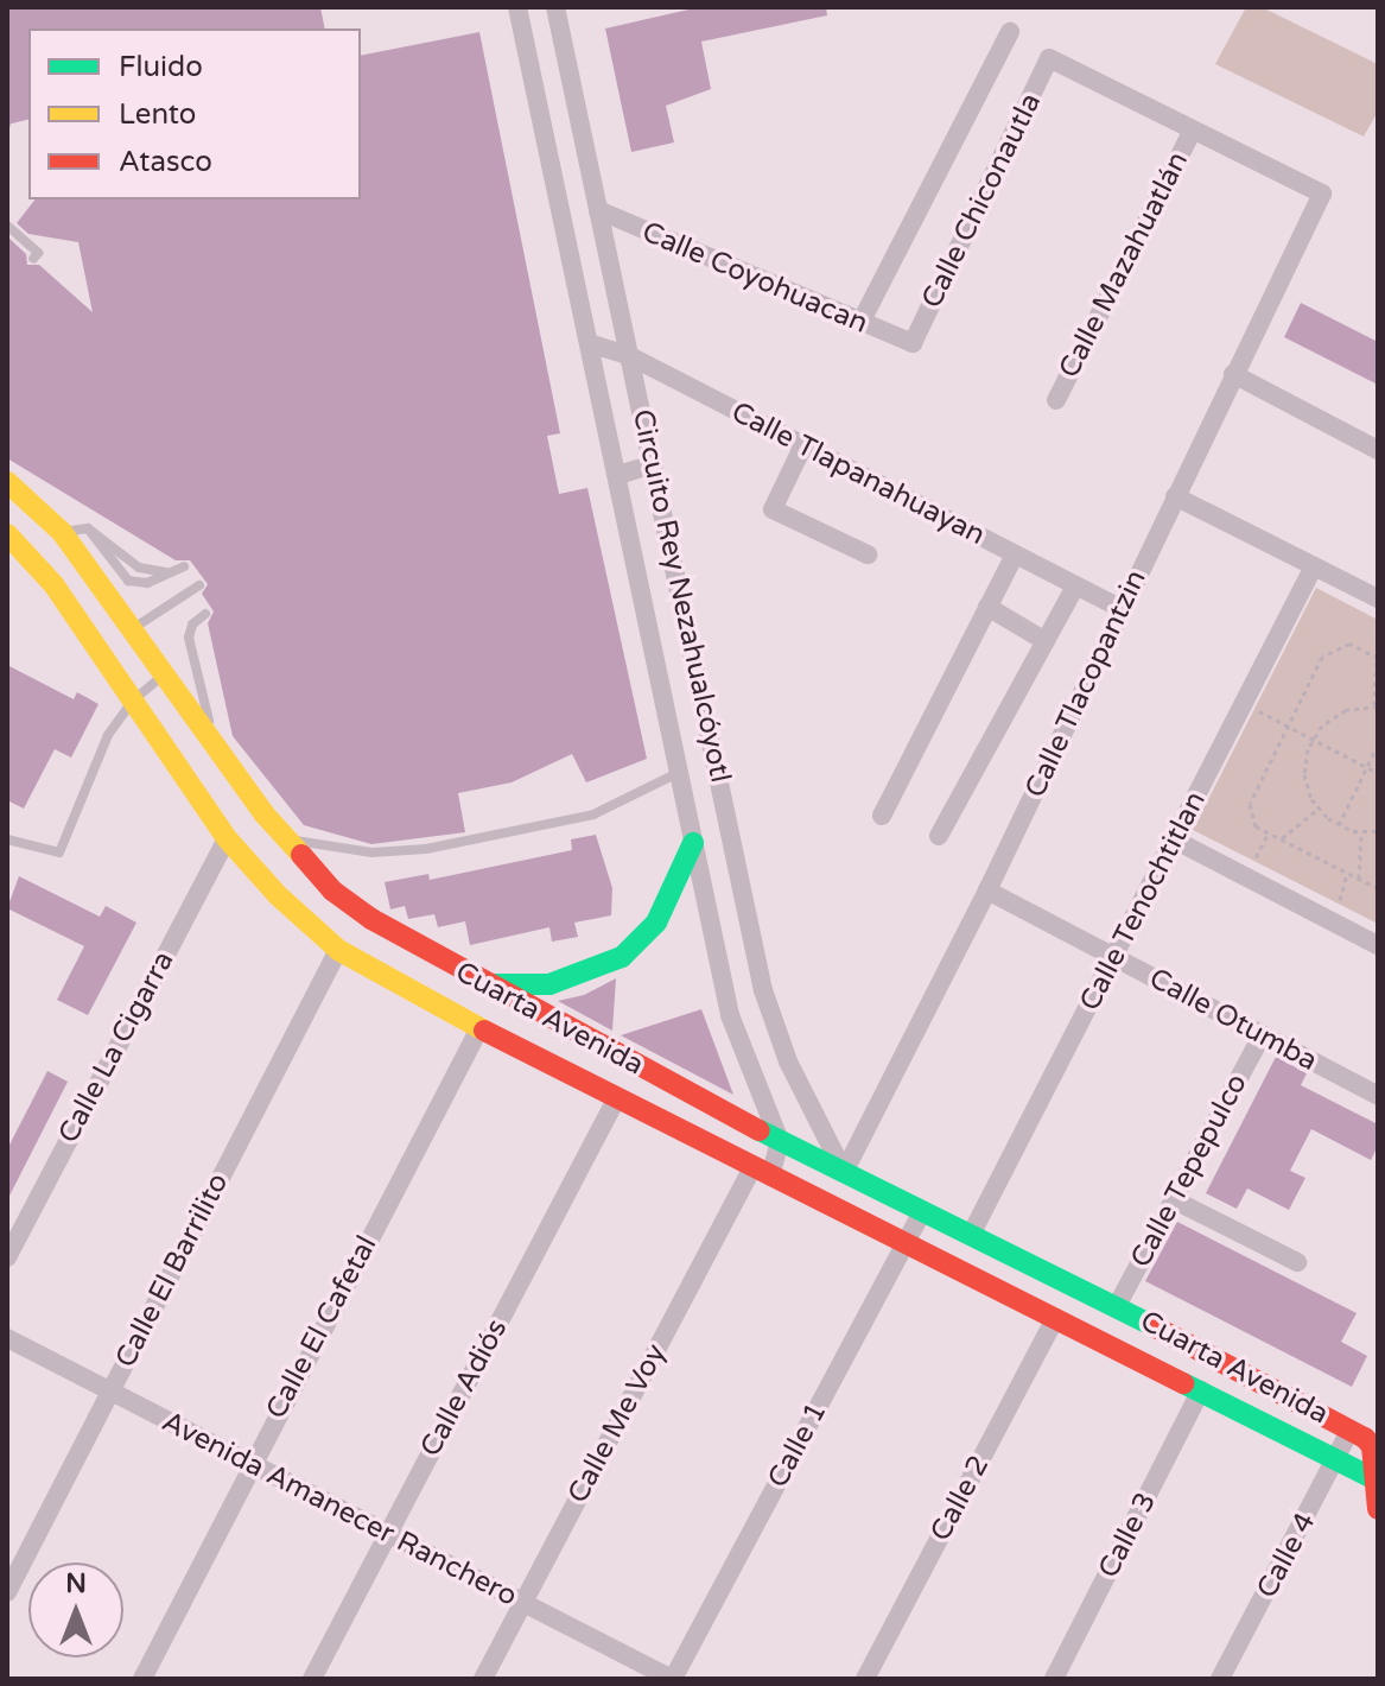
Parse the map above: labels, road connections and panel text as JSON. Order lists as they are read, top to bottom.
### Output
{
  "streets": {
    "main road": ["Cuarta Avenida"],
    "street": [
      "Calle Chiconautla",
      "Calle Mazahuatlán",
      "Calle Coyohuacan",
      "Calle Tlapanahuayan",
      "Circuito Rey Nezahualcóyotl",
      "Calle Tlacopantzin",
      "Calle Tenochtitlan",
      "Calle Otumba",
      "Calle La Cigarra",
      "Calle Tepepulco",
      "Calle El Barrilito",
      "Calle El Cafetal",
      "Calle Adiós",
      "Calle Me Voy",
      "Calle 1",
      "Calle 2",
      "Avenida Amanecer Ranchero",
      "Calle 3",
      "Calle 4"
    ]
  },
  "crossings": [
    ["Calle Chiconautla", "Calle Mazahuatlán"],
    ["Calle Chiconautla", "Calle Coyohuacan"],
    ["Calle Chiconautla", "Calle Tlacopantzin"],
    ["Calle Mazahuatlán", "Calle Tlacopantzin"],
    ["Calle Coyohuacan", "Circuito Rey Nezahualcóyotl"],
    ["Calle Tlapanahuayan", "Circuito Rey Nezahualcóyotl"],
    ["Calle Tlapanahuayan", "Calle Tlacopantzin"],
    ["Circuito Rey Nezahualcóyotl", "Calle Tlacopantzin"],
    ["Circuito Rey Nezahualcóyotl", "Cuarta Avenida"],
    ["Calle Tlacopantzin", "Cuarta Avenida"],
    ["Calle Tlacopantzin", "Calle Otumba"],
    ["Calle Tenochtitlan", "Cuarta Avenida"],
    ["Calle Tenochtitlan", "Calle Otumba"],
    ["Cuarta Avenida", "Calle La Cigarra"],
    ["Cuarta Avenida", "Calle Tepepulco"],
    ["Cuarta Avenida", "Calle El Barrilito"],
    ["Cuarta Avenida", "Calle El Cafetal"],
    ["Cuarta Avenida", "Calle Adiós"],
    ["Cuarta Avenida", "Calle Me Voy"],
    ["Cuarta Avenida", "Calle 1"],
    ["Cuarta Avenida", "Calle 2"],
    ["Cuarta Avenida", "Calle 3"],
    ["Cuarta Avenida", "Calle 4"],
    ["Calle Otumba", "Calle Tepepulco"],
    ["Calle El Barrilito", "Avenida Amanecer Ranchero"],
    ["Calle El Cafetal", "Avenida Amanecer Ranchero"],
    ["Calle Adiós", "Avenida Amanecer Ranchero"],
    ["Calle Me Voy", "Avenida Amanecer Ranchero"],
    ["Calle 1", "Avenida Amanecer Ranchero"]
  ],
  "legend": ["Fluido", "Lento", "Atasco"],
  "north": "top"
}
